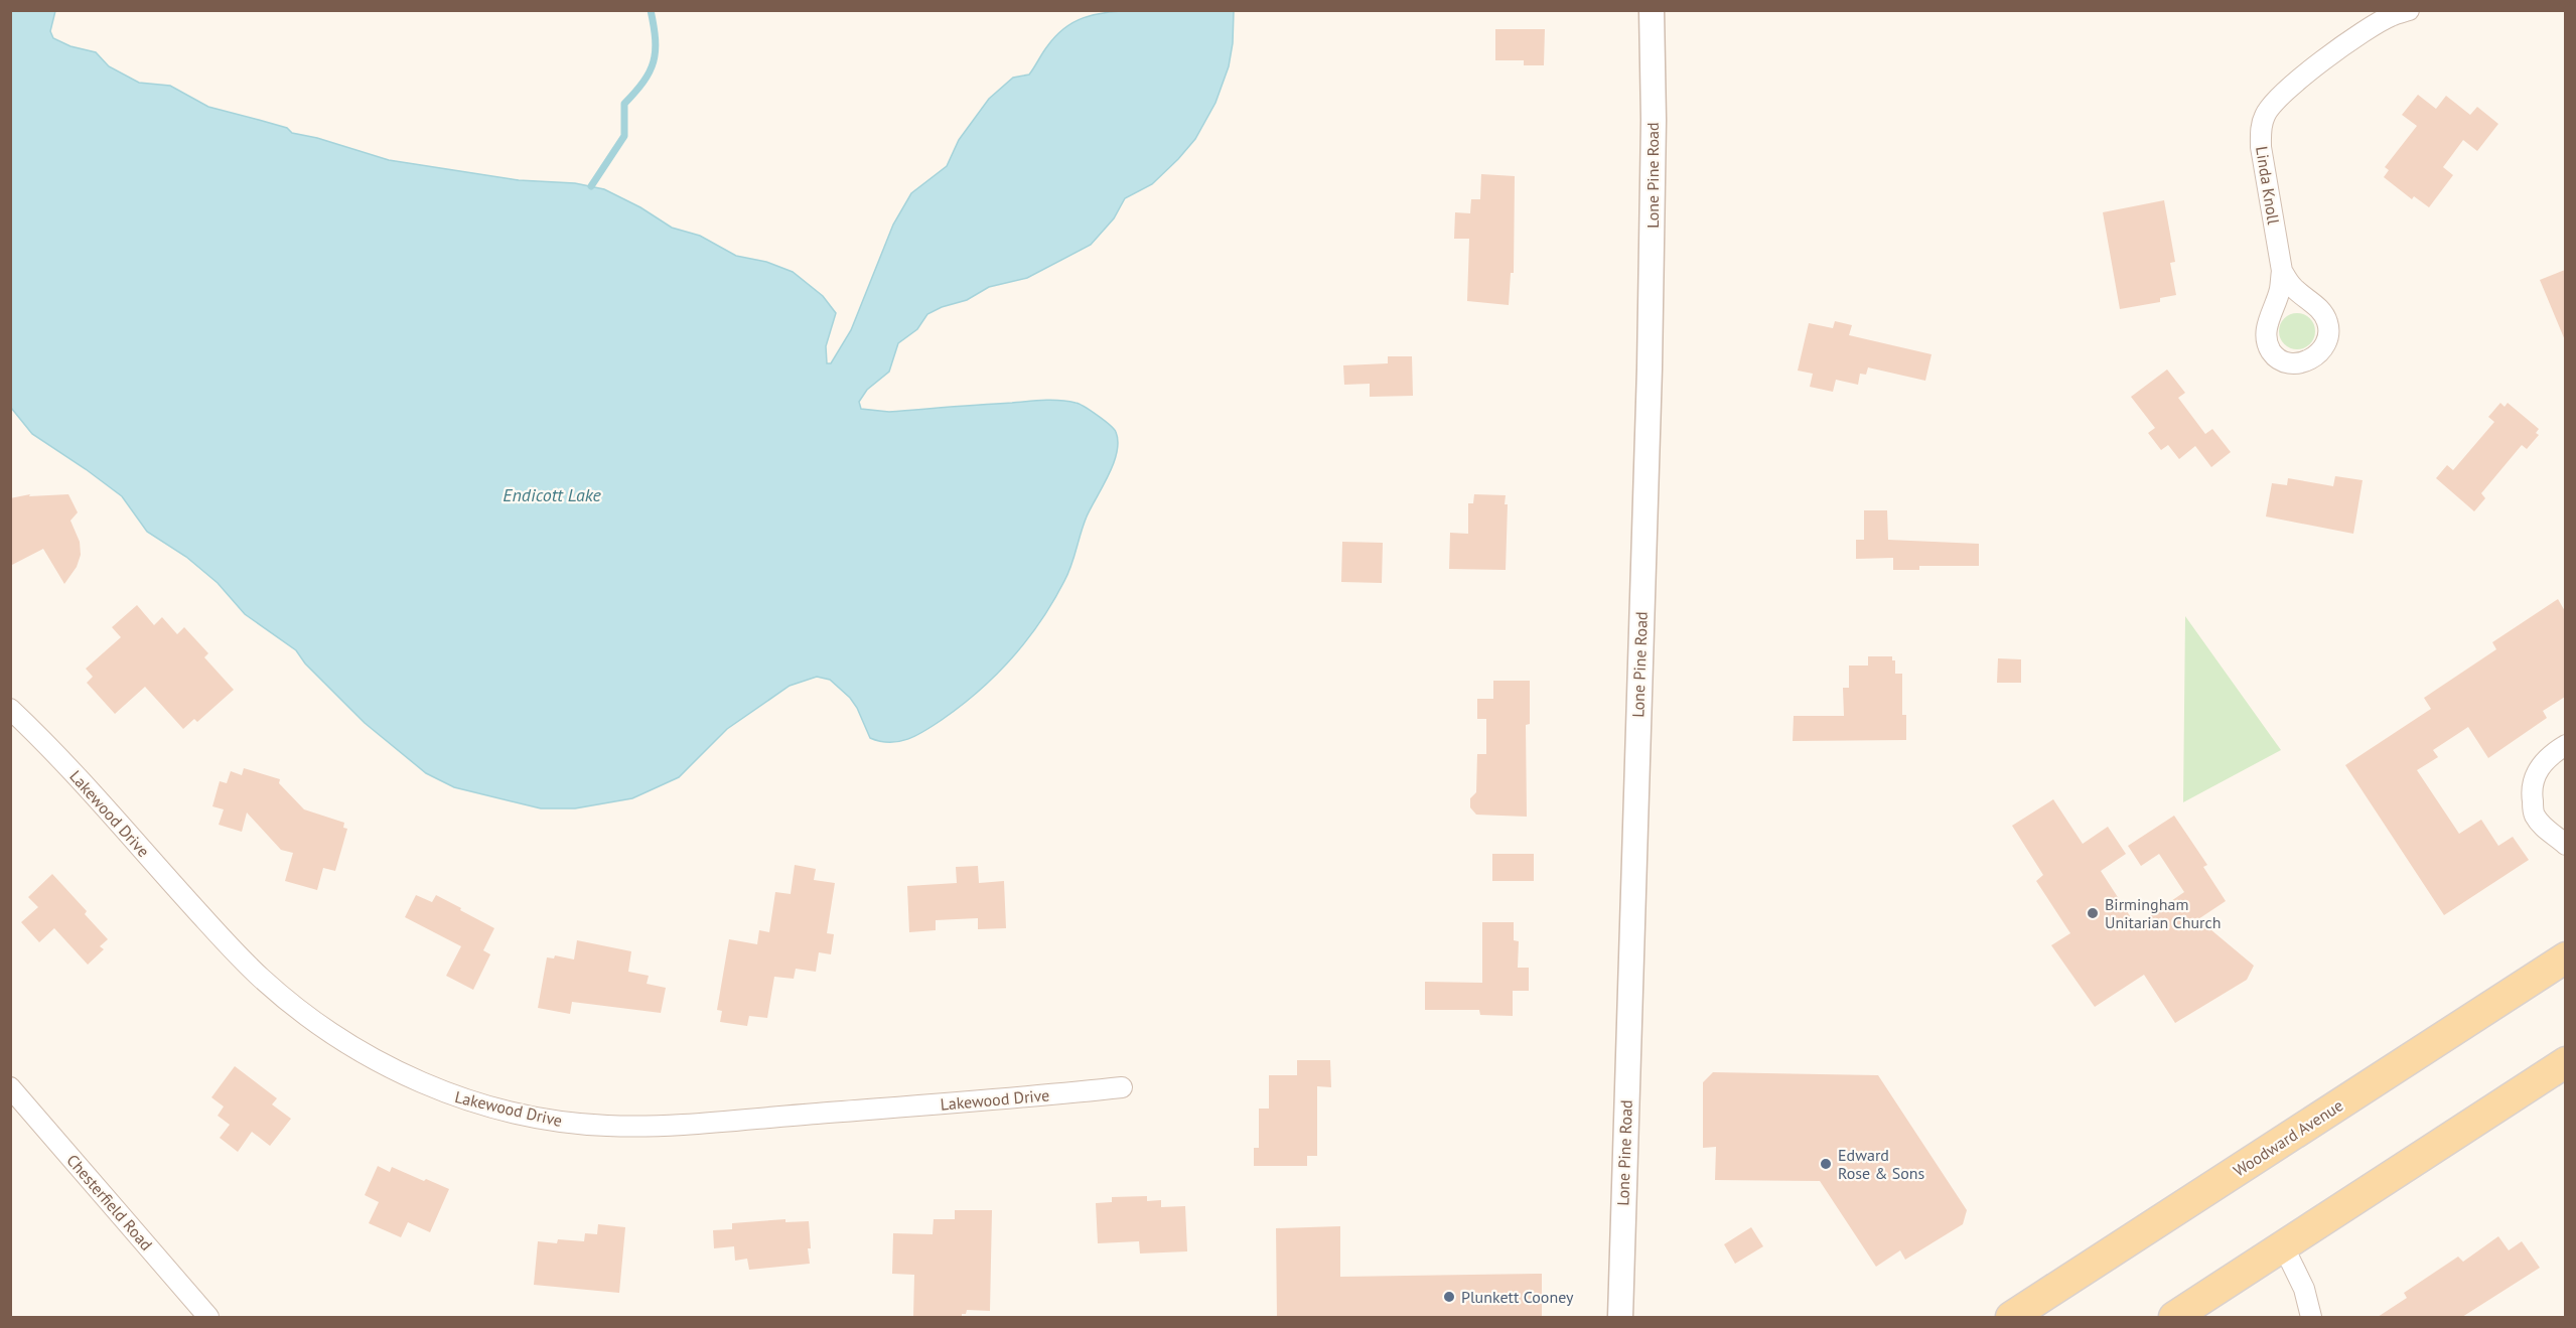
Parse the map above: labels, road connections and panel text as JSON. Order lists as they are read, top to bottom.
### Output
{
  "streets": {
    "main road": ["Woodward Avenue"],
    "street": [
      "Lone Pine Road",
      "Linda Knoll",
      "Lakewood Drive",
      "Chesterfield Road"
    ]
  },
  "water": ["Endicott Lake"],
  "places": ["Birmingham Unitarian Church", "Edward Rose & Sons", "Plunkett Cooney"]
}
